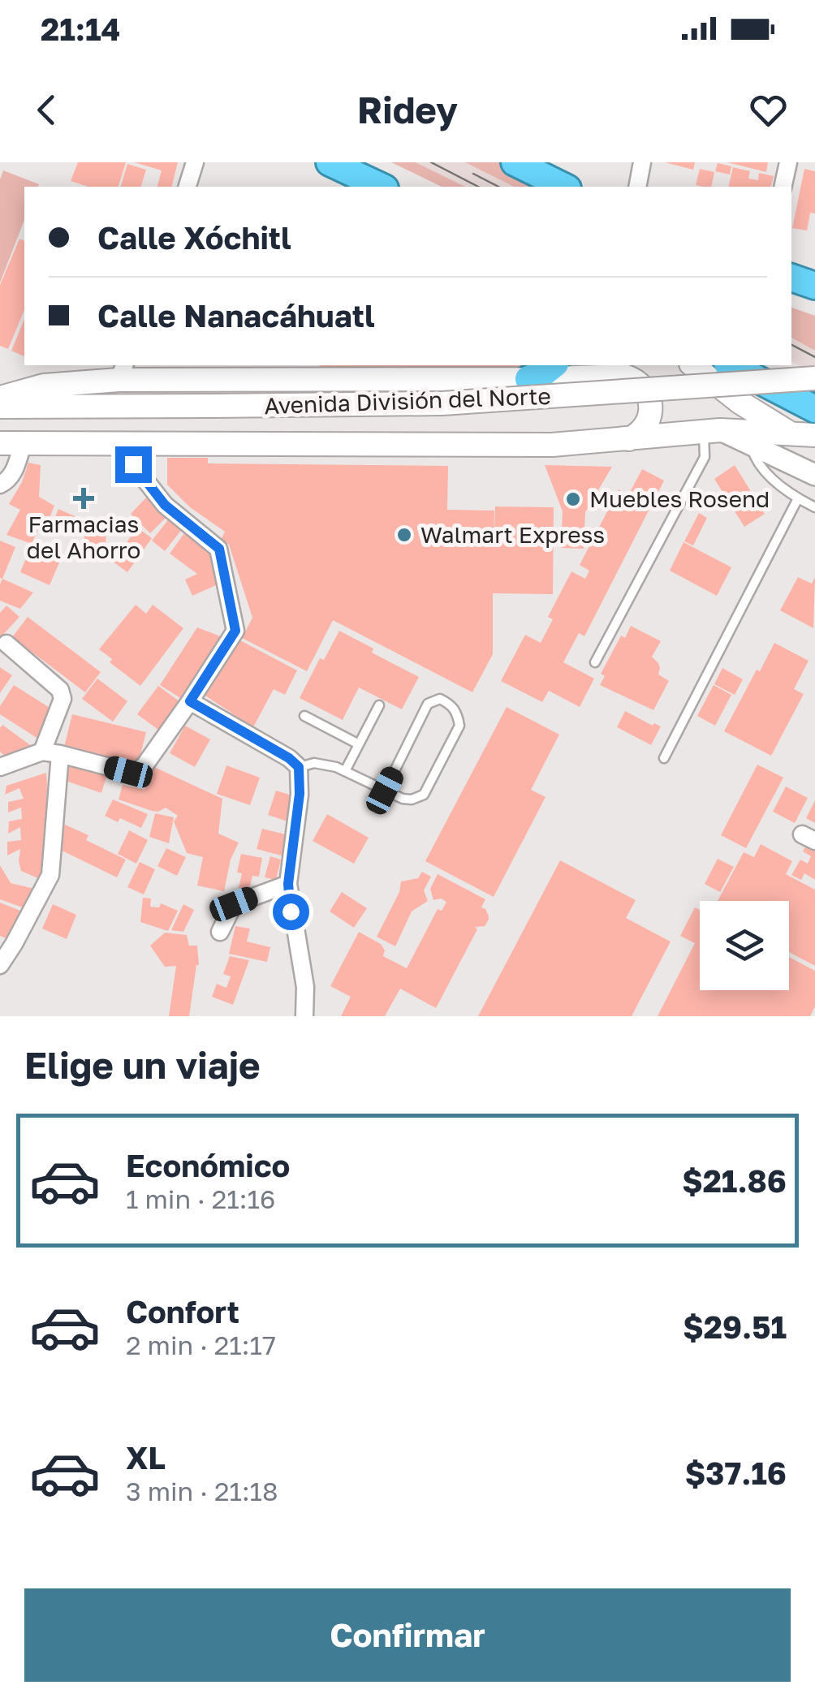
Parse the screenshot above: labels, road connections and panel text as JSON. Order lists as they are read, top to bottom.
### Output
{
  "streets": {
    "main road": ["Avenida División del Norte"]
  },
  "places": {
    "health": ["Farmacias del Ahorro"],
    "other": ["Muebles Rosend", "Walmart Express"]
  },
  "page": {
    "status": "21:14",
    "header": "Ridey",
    "banner": ["Calle Xóchitl", "Calle Nanacáhuatl"],
    "heading": "Elige un viaje",
    "list": [
      {
        "name": "Económico",
        "note": "1 min · 21:16",
        "value": "$21.86"
      },
      {
        "name": "Confort",
        "note": "2 min · 21:17",
        "value": "$29.51"
      },
      {
        "name": "XL",
        "note": "3 min · 21:18",
        "value": "$37.16"
      }
    ],
    "buttons": "Confirmar"
  }
}
